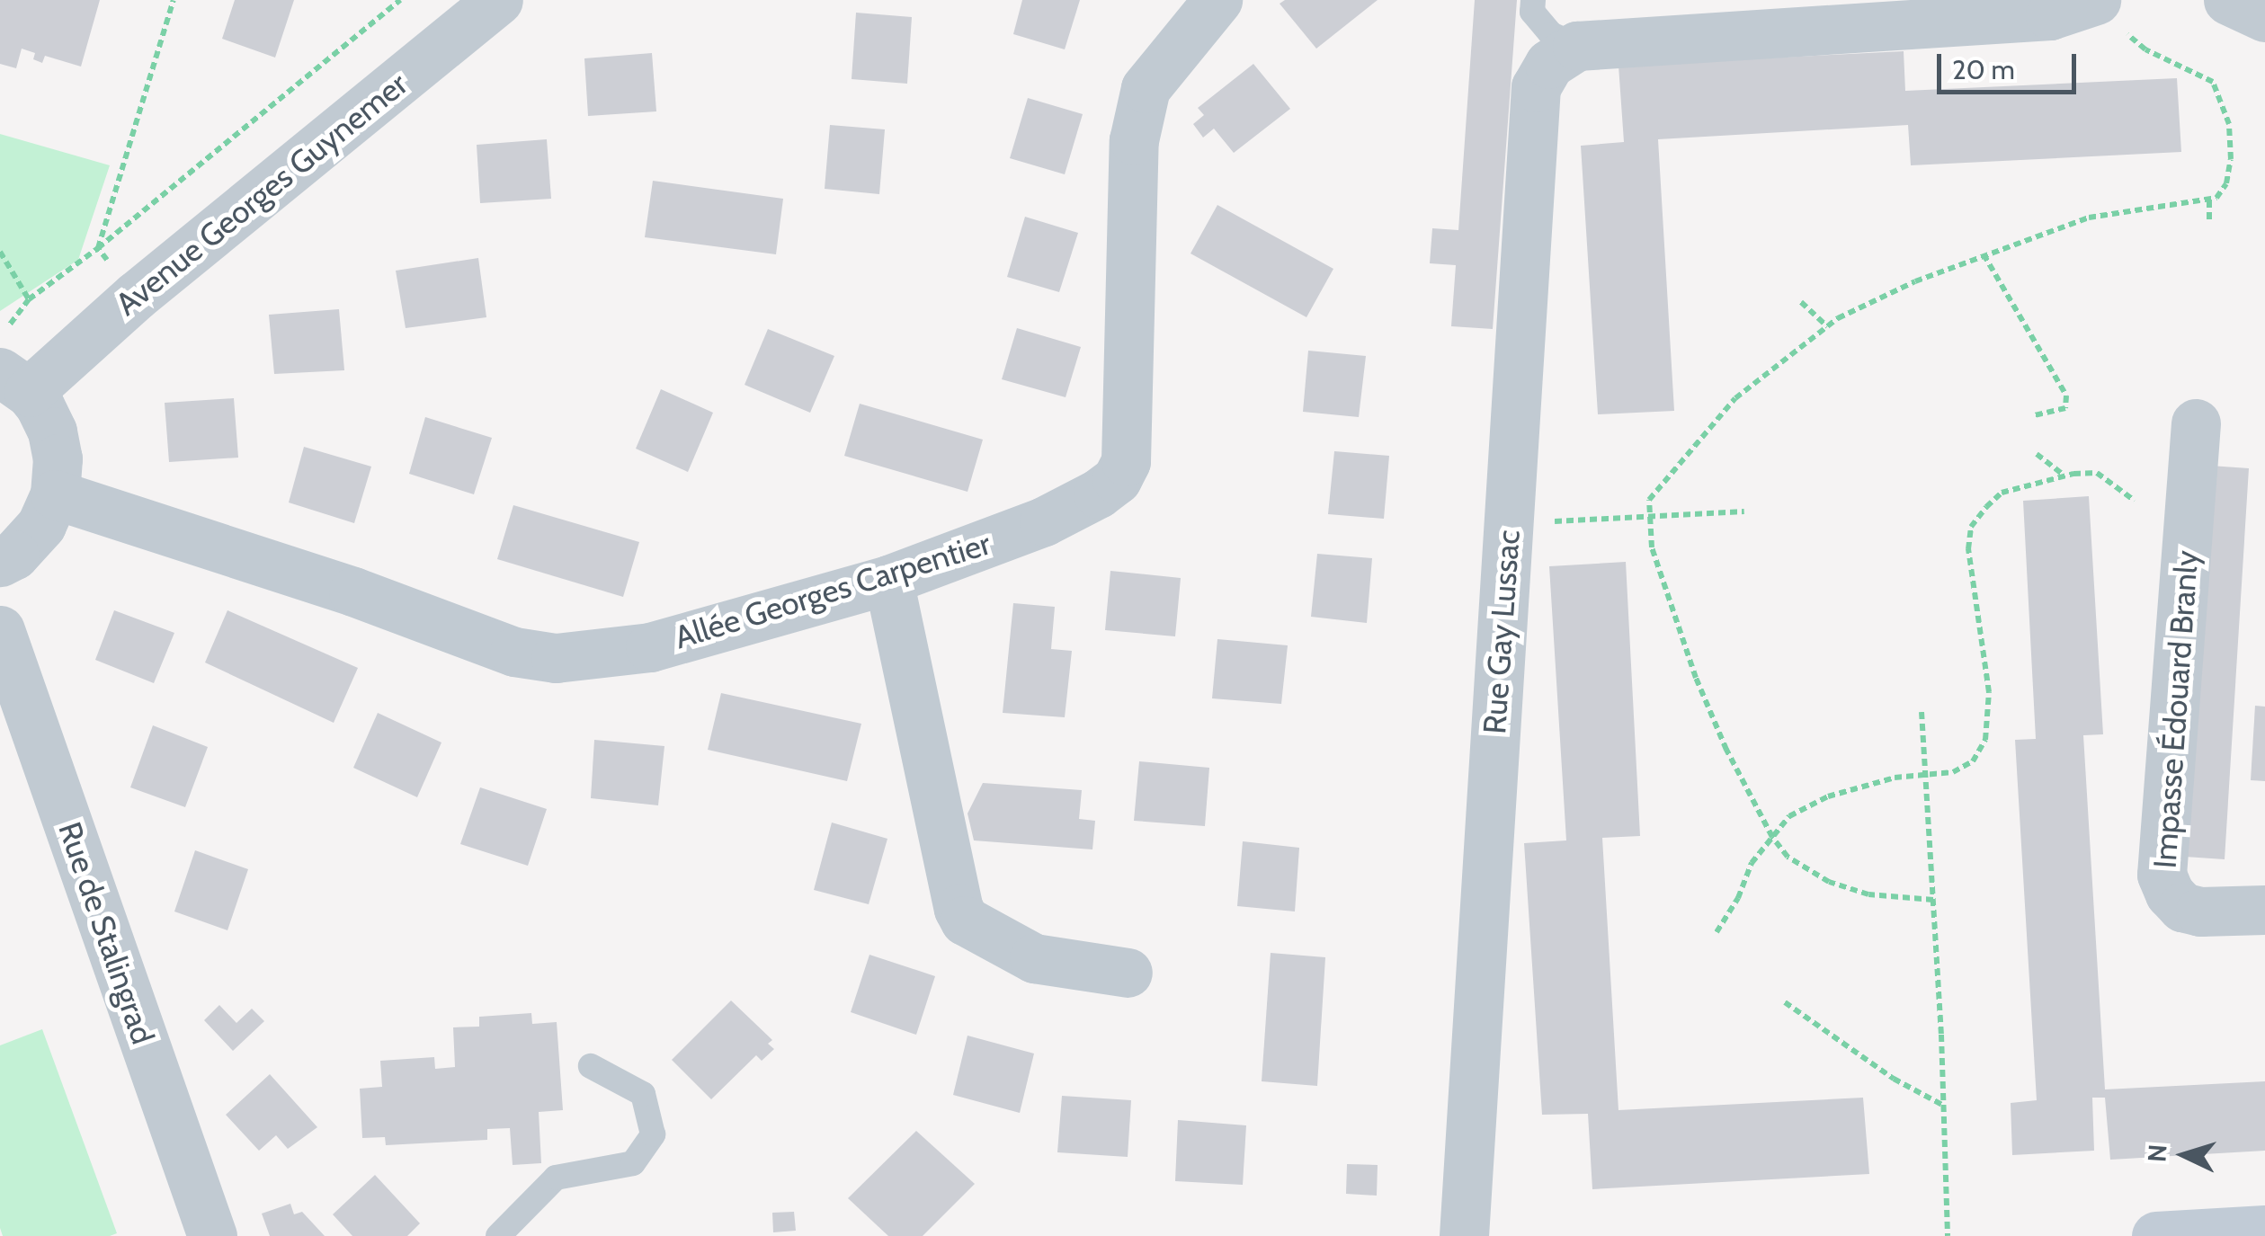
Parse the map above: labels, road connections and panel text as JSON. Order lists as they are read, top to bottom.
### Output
{
  "streets": {
    "street": [
      "Avenue Georges Guynemer",
      "Allée Georges Carpentier",
      "Rue Gay Lussac",
      "Impasse Édouard Branly",
      "Rue de Stalingrad"
    ]
  },
  "scale_bar": "20 m",
  "north": "left"
}
